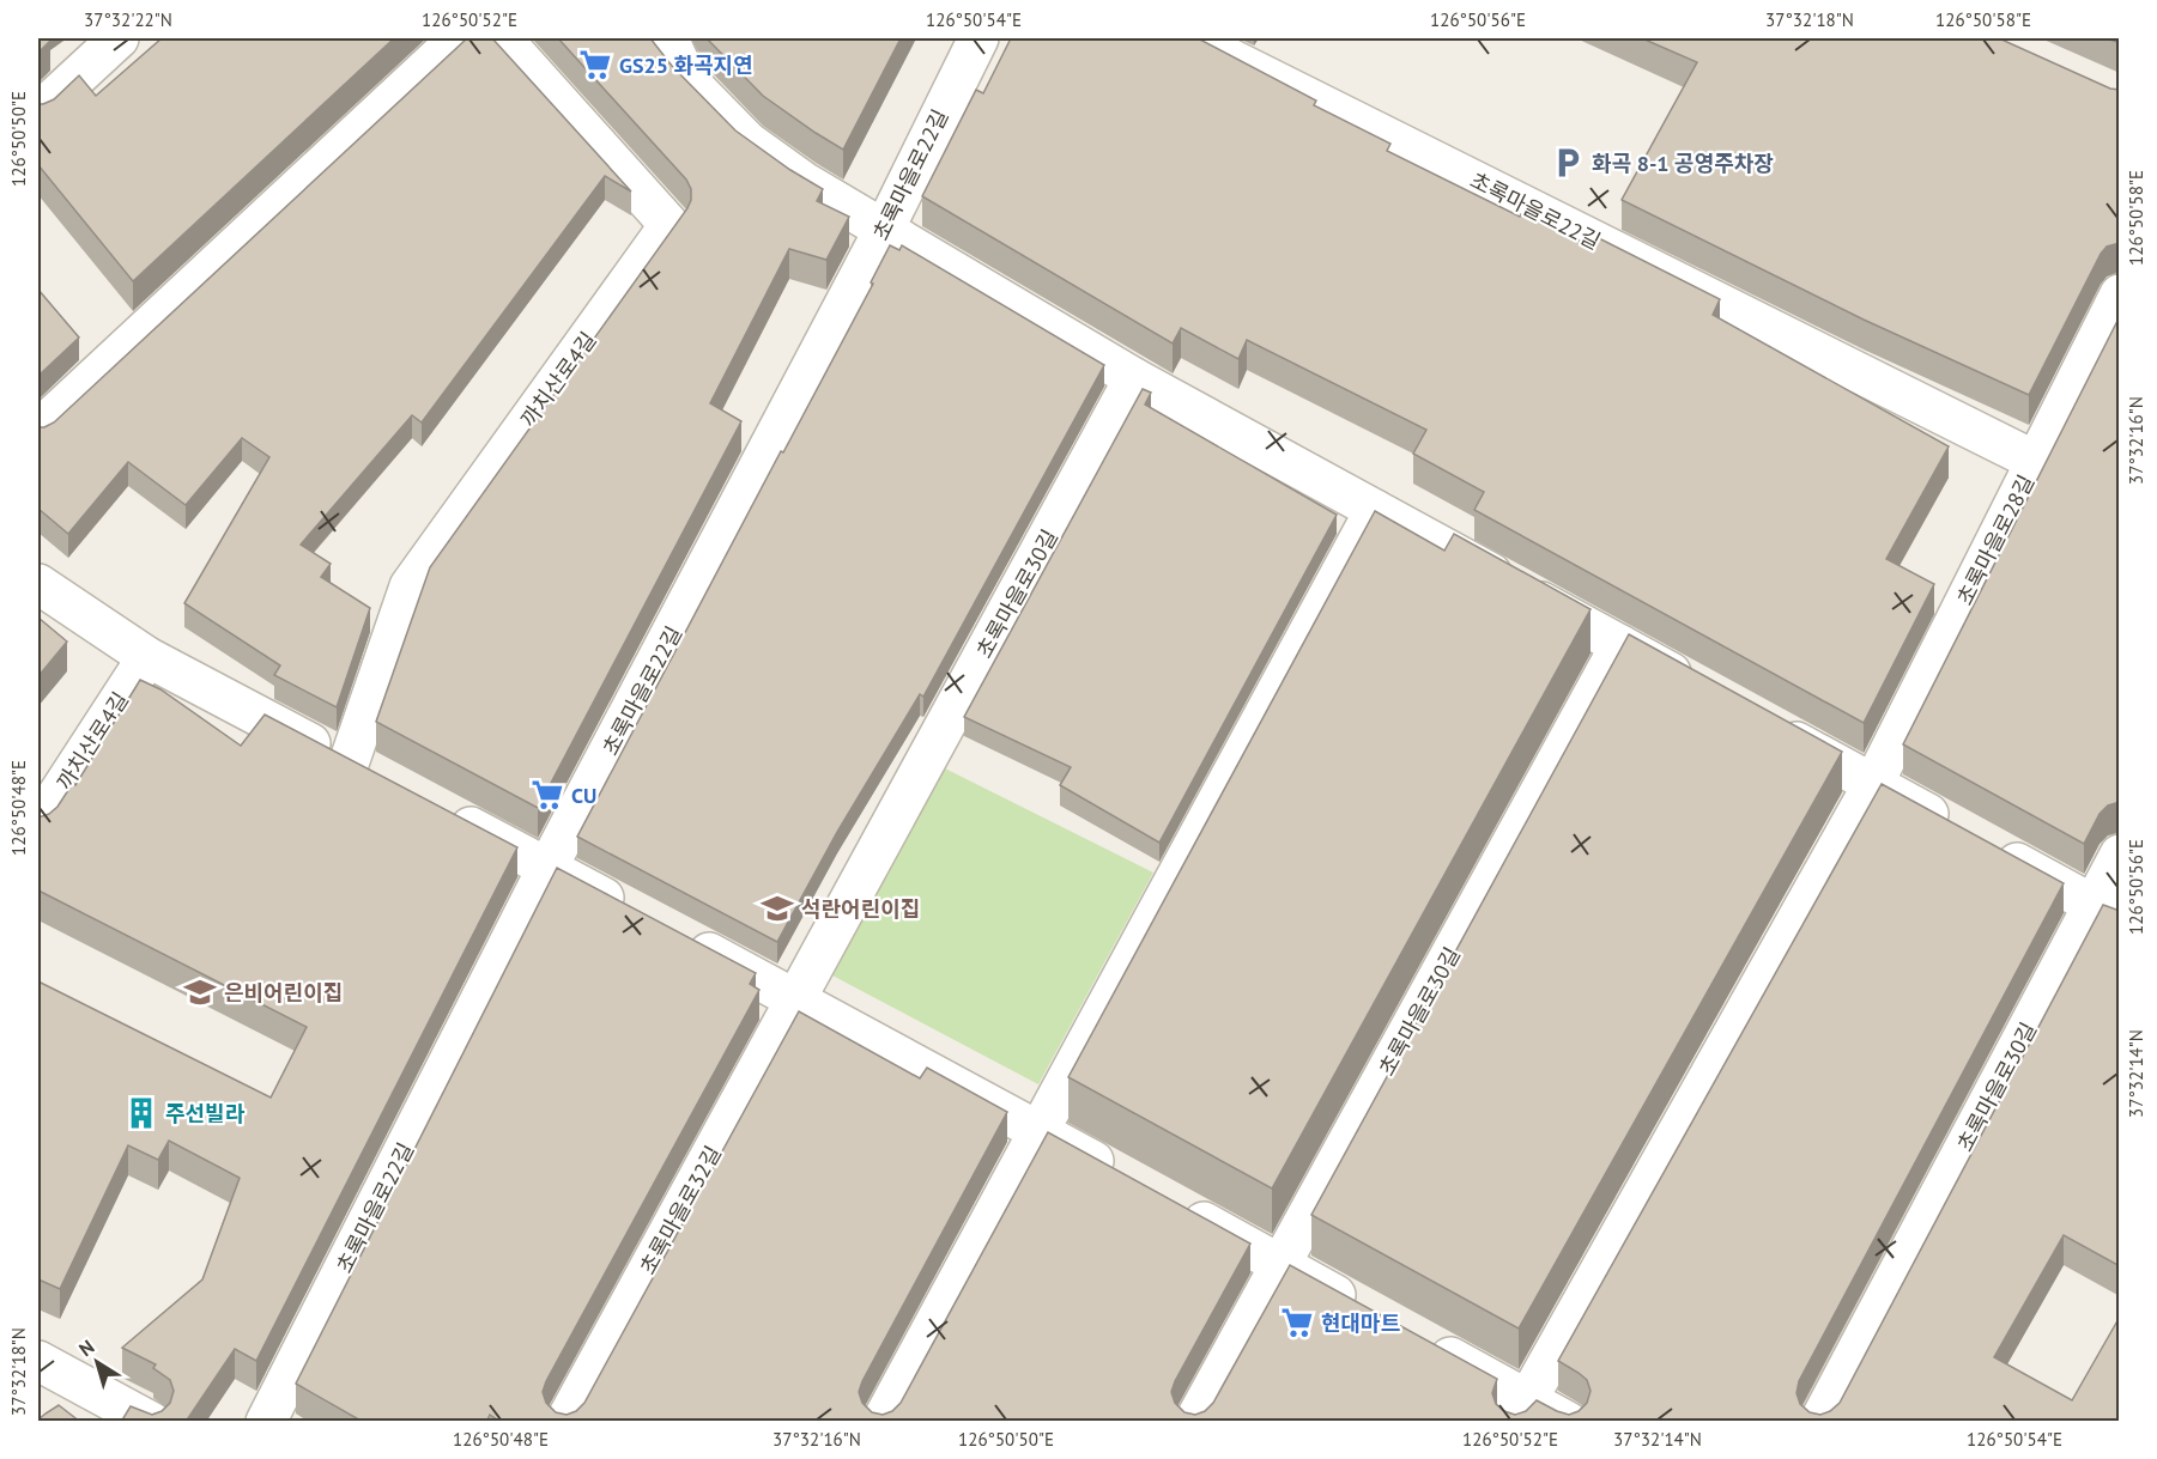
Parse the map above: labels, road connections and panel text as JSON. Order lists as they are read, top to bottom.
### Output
{
  "streets": {
    "street": [
      "초록마을로22길",
      "까치산로4길",
      "초록마을로28길",
      "초록마을로30길",
      "초록마을로32길"
    ]
  },
  "crossings": [
    ["초록마을로22길", "초록마을로28길"],
    ["초록마을로30길", "초록마을로32길"]
  ],
  "places": {
    "supermarket": ["GS25 화곡지연", "CU", "현대마트"],
    "parking": ["화곡 8-1 공영주차장"],
    "school or university": ["석란어린이집", "은비어린이집"],
    "building": ["주선빌라"]
  },
  "north": "top left",
  "coordinates": [
    "37°32'22\"N",
    "126°50'52\"E",
    "126°50'54\"E",
    "126°50'56\"E",
    "37°32'18\"N",
    "126°50'58\"E",
    "126°50'50\"E",
    "37°32'16\"N",
    "126°50'48\"E",
    "37°32'14\"N"
  ]
}
